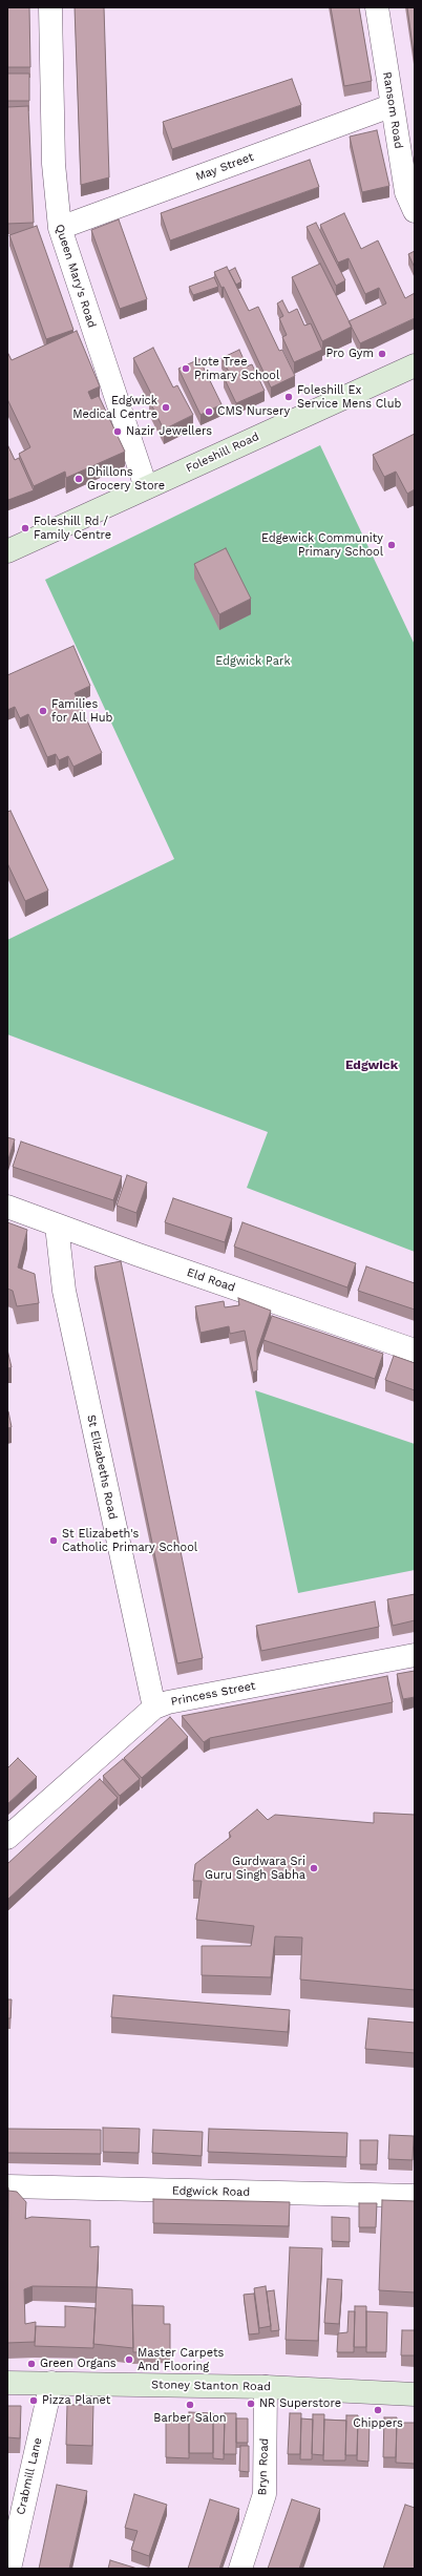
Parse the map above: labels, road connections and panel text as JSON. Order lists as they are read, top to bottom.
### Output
{
  "streets": {
    "main road": ["Foleshill Road", "Stoney Stanton Road"],
    "street": [
      "Ransom Road",
      "May Street",
      "Queen Mary's Road",
      "Eld Road",
      "St Elizabeths Road",
      "Princess Street",
      "Edgwick Road",
      "Bryn Road",
      "Crabmill Lane"
    ]
  },
  "crossings": [
    ["Ransom Road", "May Street"],
    ["May Street", "Queen Mary's Road"],
    ["Queen Mary's Road", "Foleshill Road"],
    ["Eld Road", "St Elizabeths Road"],
    ["St Elizabeths Road", "Princess Street"],
    ["Stoney Stanton Road", "Bryn Road"],
    ["Stoney Stanton Road", "Crabmill Lane"]
  ],
  "districts": ["Edgwick"],
  "parks": ["Edgwick Park"],
  "places": [
    "Pro Gym",
    "Lote Tree Primary School",
    "Foleshill Ex Service Mens Club",
    "Edgwick Medical Centre",
    "CMS Nursery",
    "Nazir Jewellers",
    "Dhillons Grocery Store",
    "Foleshill Rd / Family Centre",
    "Edgewick Community Primary School",
    "Families for All Hub",
    "St Elizabeth's Catholic Primary School",
    "Gurdwara Sri Guru Singh Sabha",
    "Master Carpets And Flooring",
    "Green Organs",
    "Pizza Planet",
    "NR Superstore",
    "Barber Salon",
    "Chippers"
  ]
}
